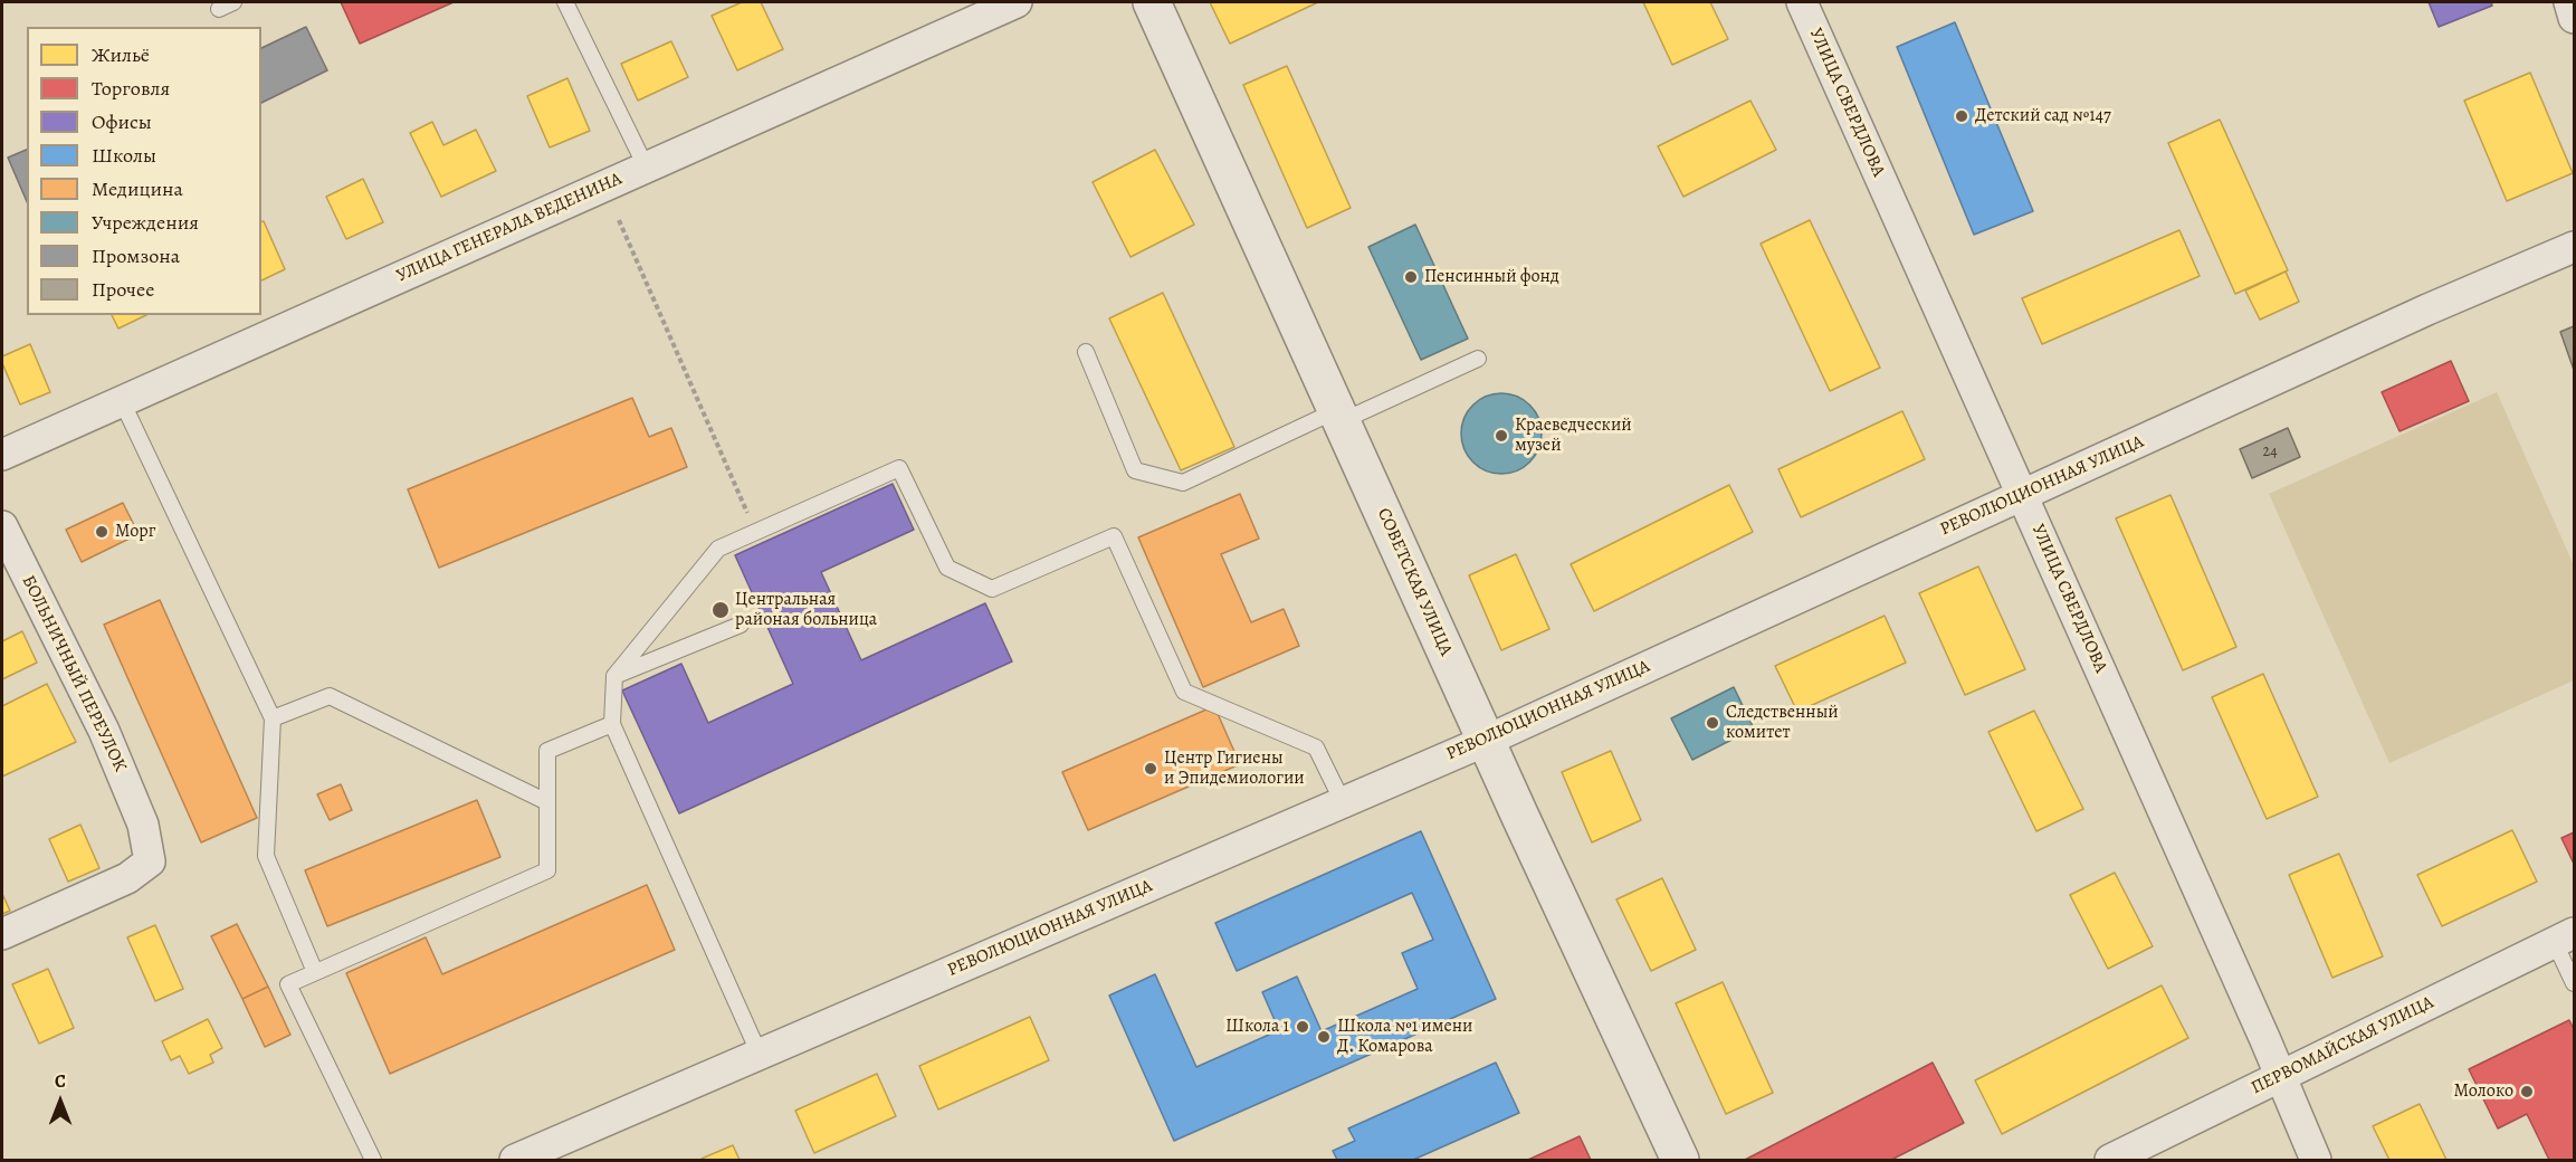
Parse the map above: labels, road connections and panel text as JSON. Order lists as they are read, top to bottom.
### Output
{
  "streets": {
    "street": [
      "УЛИЦА СВЕРДЛОВА",
      "УЛИЦА ГЕНЕРАЛА ВЕДЕНИНА",
      "РЕВОЛЮЦИОННАЯ УЛИЦА",
      "СОВЕТСКАЯ УЛИЦА",
      "БОЛЬНИЧНЫЙ ПЕРЕУЛОК",
      "ПЕРВОМАЙСКАЯ УЛИЦА"
    ]
  },
  "crossings": [
    ["УЛИЦА СВЕРДЛОВА", "РЕВОЛЮЦИОННАЯ УЛИЦА"],
    ["УЛИЦА СВЕРДЛОВА", "ПЕРВОМАЙСКАЯ УЛИЦА"],
    ["РЕВОЛЮЦИОННАЯ УЛИЦА", "СОВЕТСКАЯ УЛИЦА"]
  ],
  "places": [
    "Детский сад №147",
    "Пенсинный фонд",
    "Краеведческий музей",
    "Морг",
    "Центральная районая больница",
    "Следственный комитет",
    "Центр Гигиены и Эпидемиологии",
    "Школа 1",
    "Школа №1 имени Д. Комарова",
    "Молоко"
  ],
  "house_numbers": ["24"],
  "legend": [
    "Жильё",
    "Торговля",
    "Офисы",
    "Школы",
    "Медицина",
    "Учреждения",
    "Промзона",
    "Прочее"
  ],
  "north": "top"
}
